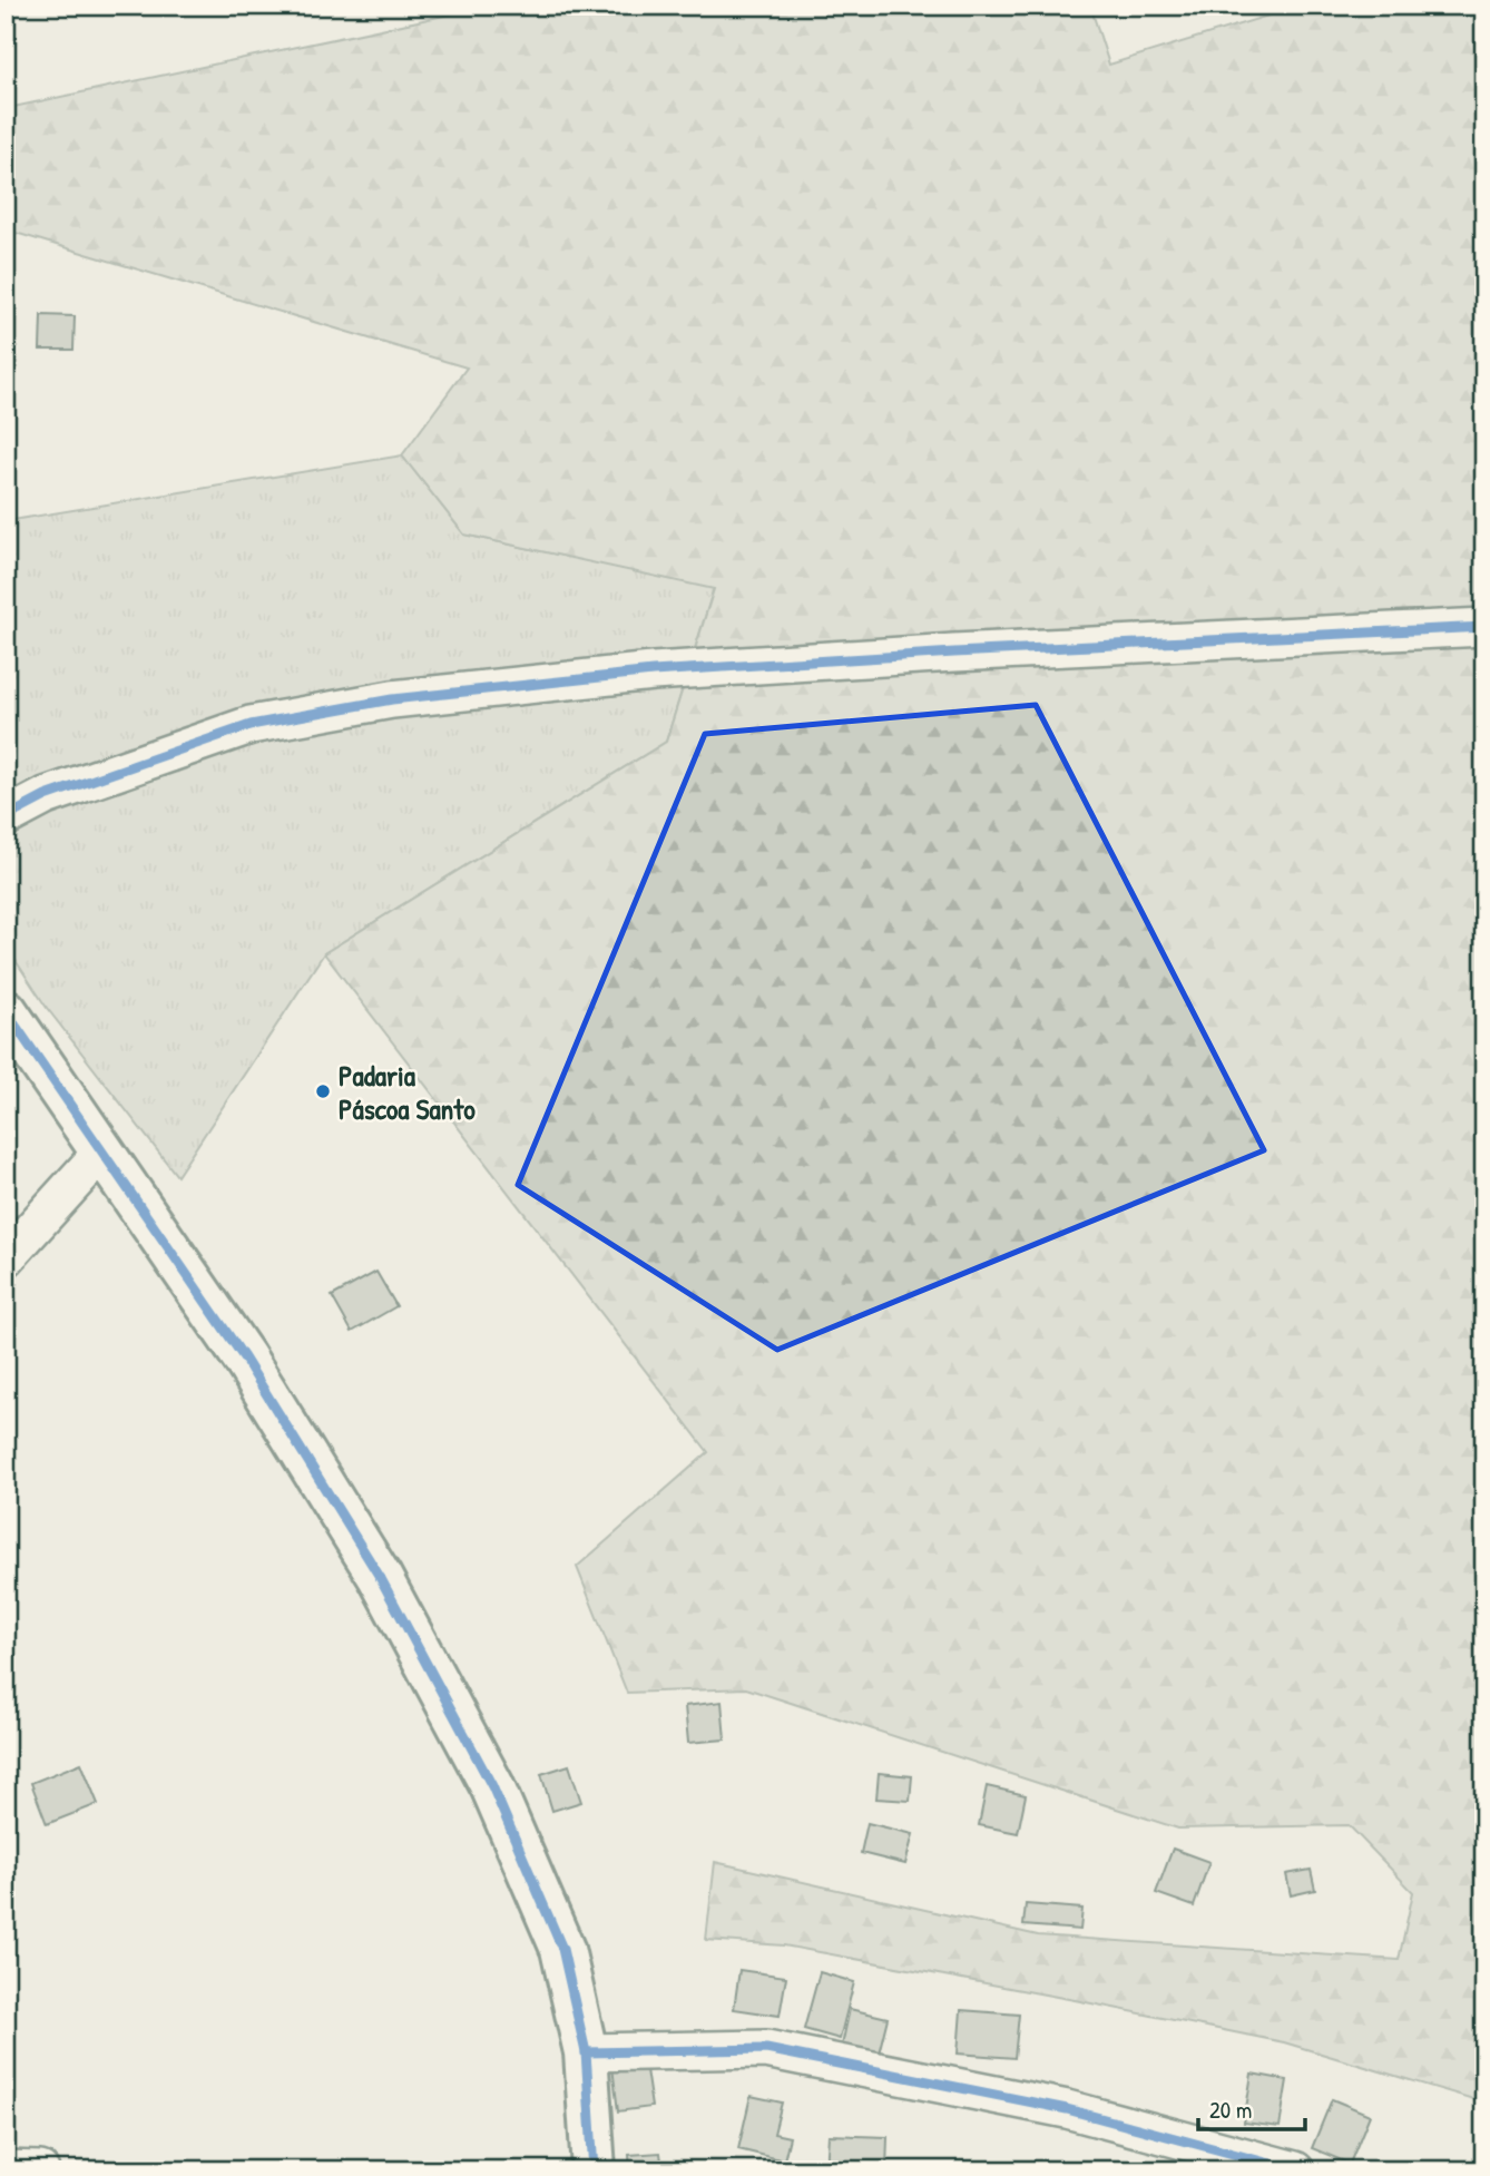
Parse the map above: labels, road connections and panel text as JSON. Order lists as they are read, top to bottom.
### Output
{
  "places": ["Padaria Páscoa Santo"],
  "scale_bar": "20 m"
}
